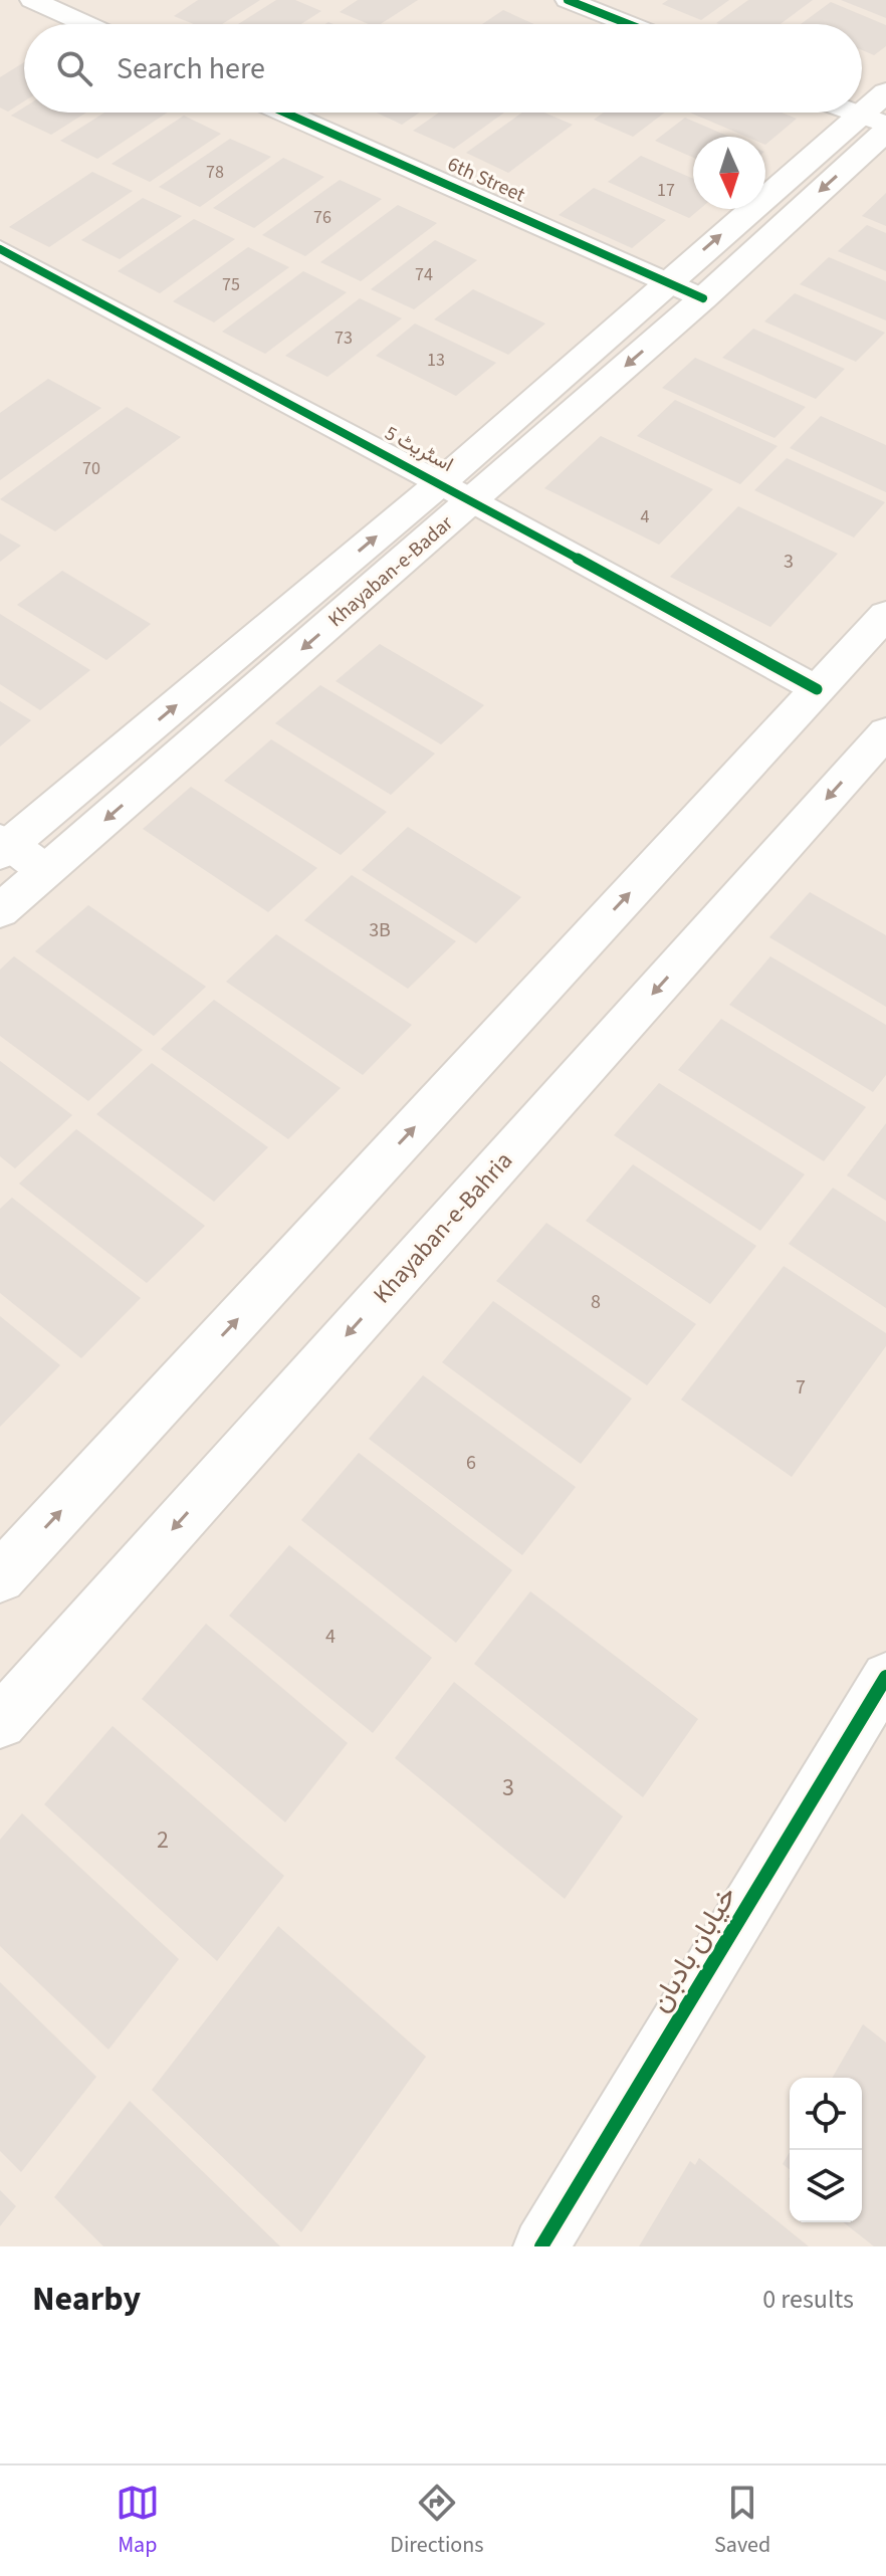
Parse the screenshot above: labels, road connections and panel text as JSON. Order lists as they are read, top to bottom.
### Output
{
  "streets": {
    "main road": ["Khayaban-e-Badar", "Khayaban-e-Bahria"],
    "street": ["6th Street", "اسٹریٹ 5", "خیابان بادبان"]
  },
  "crossings": [
    ["6th Street", "Khayaban-e-Badar"],
    ["اسٹریٹ 5", "Khayaban-e-Badar"]
  ],
  "house_numbers": [
    "78",
    "17",
    "76",
    "74",
    "75",
    "73",
    "13",
    "70",
    "4",
    "3",
    "3B",
    "8",
    "7",
    "6",
    "4",
    "3",
    "2"
  ],
  "north": "bottom",
  "page": {
    "search": "Search here",
    "heading": ["Nearby", "0 results"],
    "nav": ["Map", "Directions", "Saved"]
  }
}
